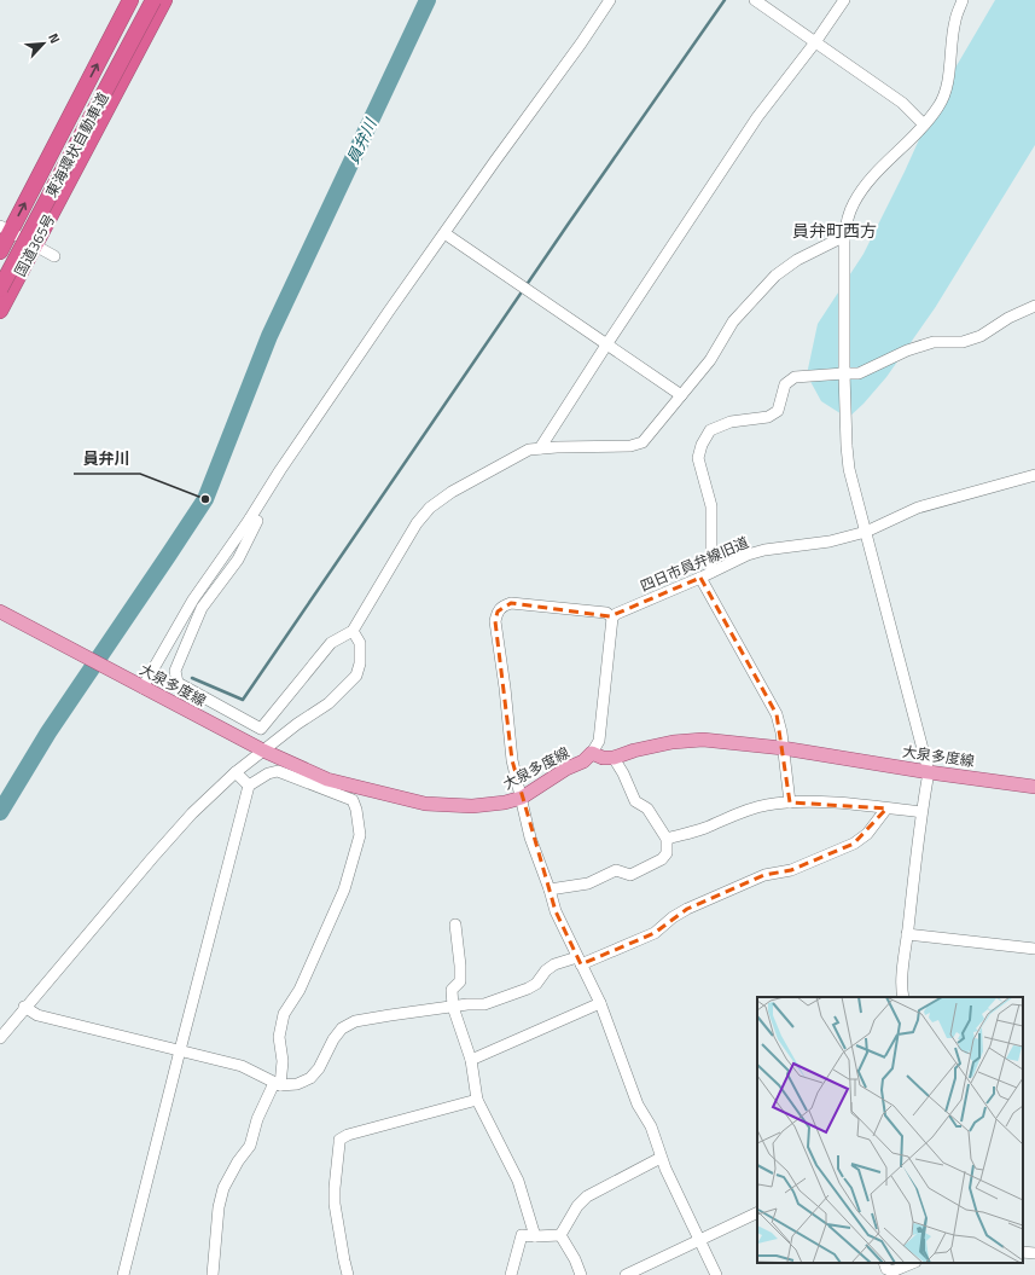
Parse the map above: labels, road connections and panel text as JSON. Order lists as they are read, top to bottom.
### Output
{
  "streets": {
    "highway": ["東海環状自動車道", "国道365号"],
    "main road": ["大泉多度線"],
    "street": ["四日市員弁線旧道"]
  },
  "districts": ["員弁町西方"],
  "water": ["員弁川"],
  "places": ["員弁川"],
  "north": "top right"
}
